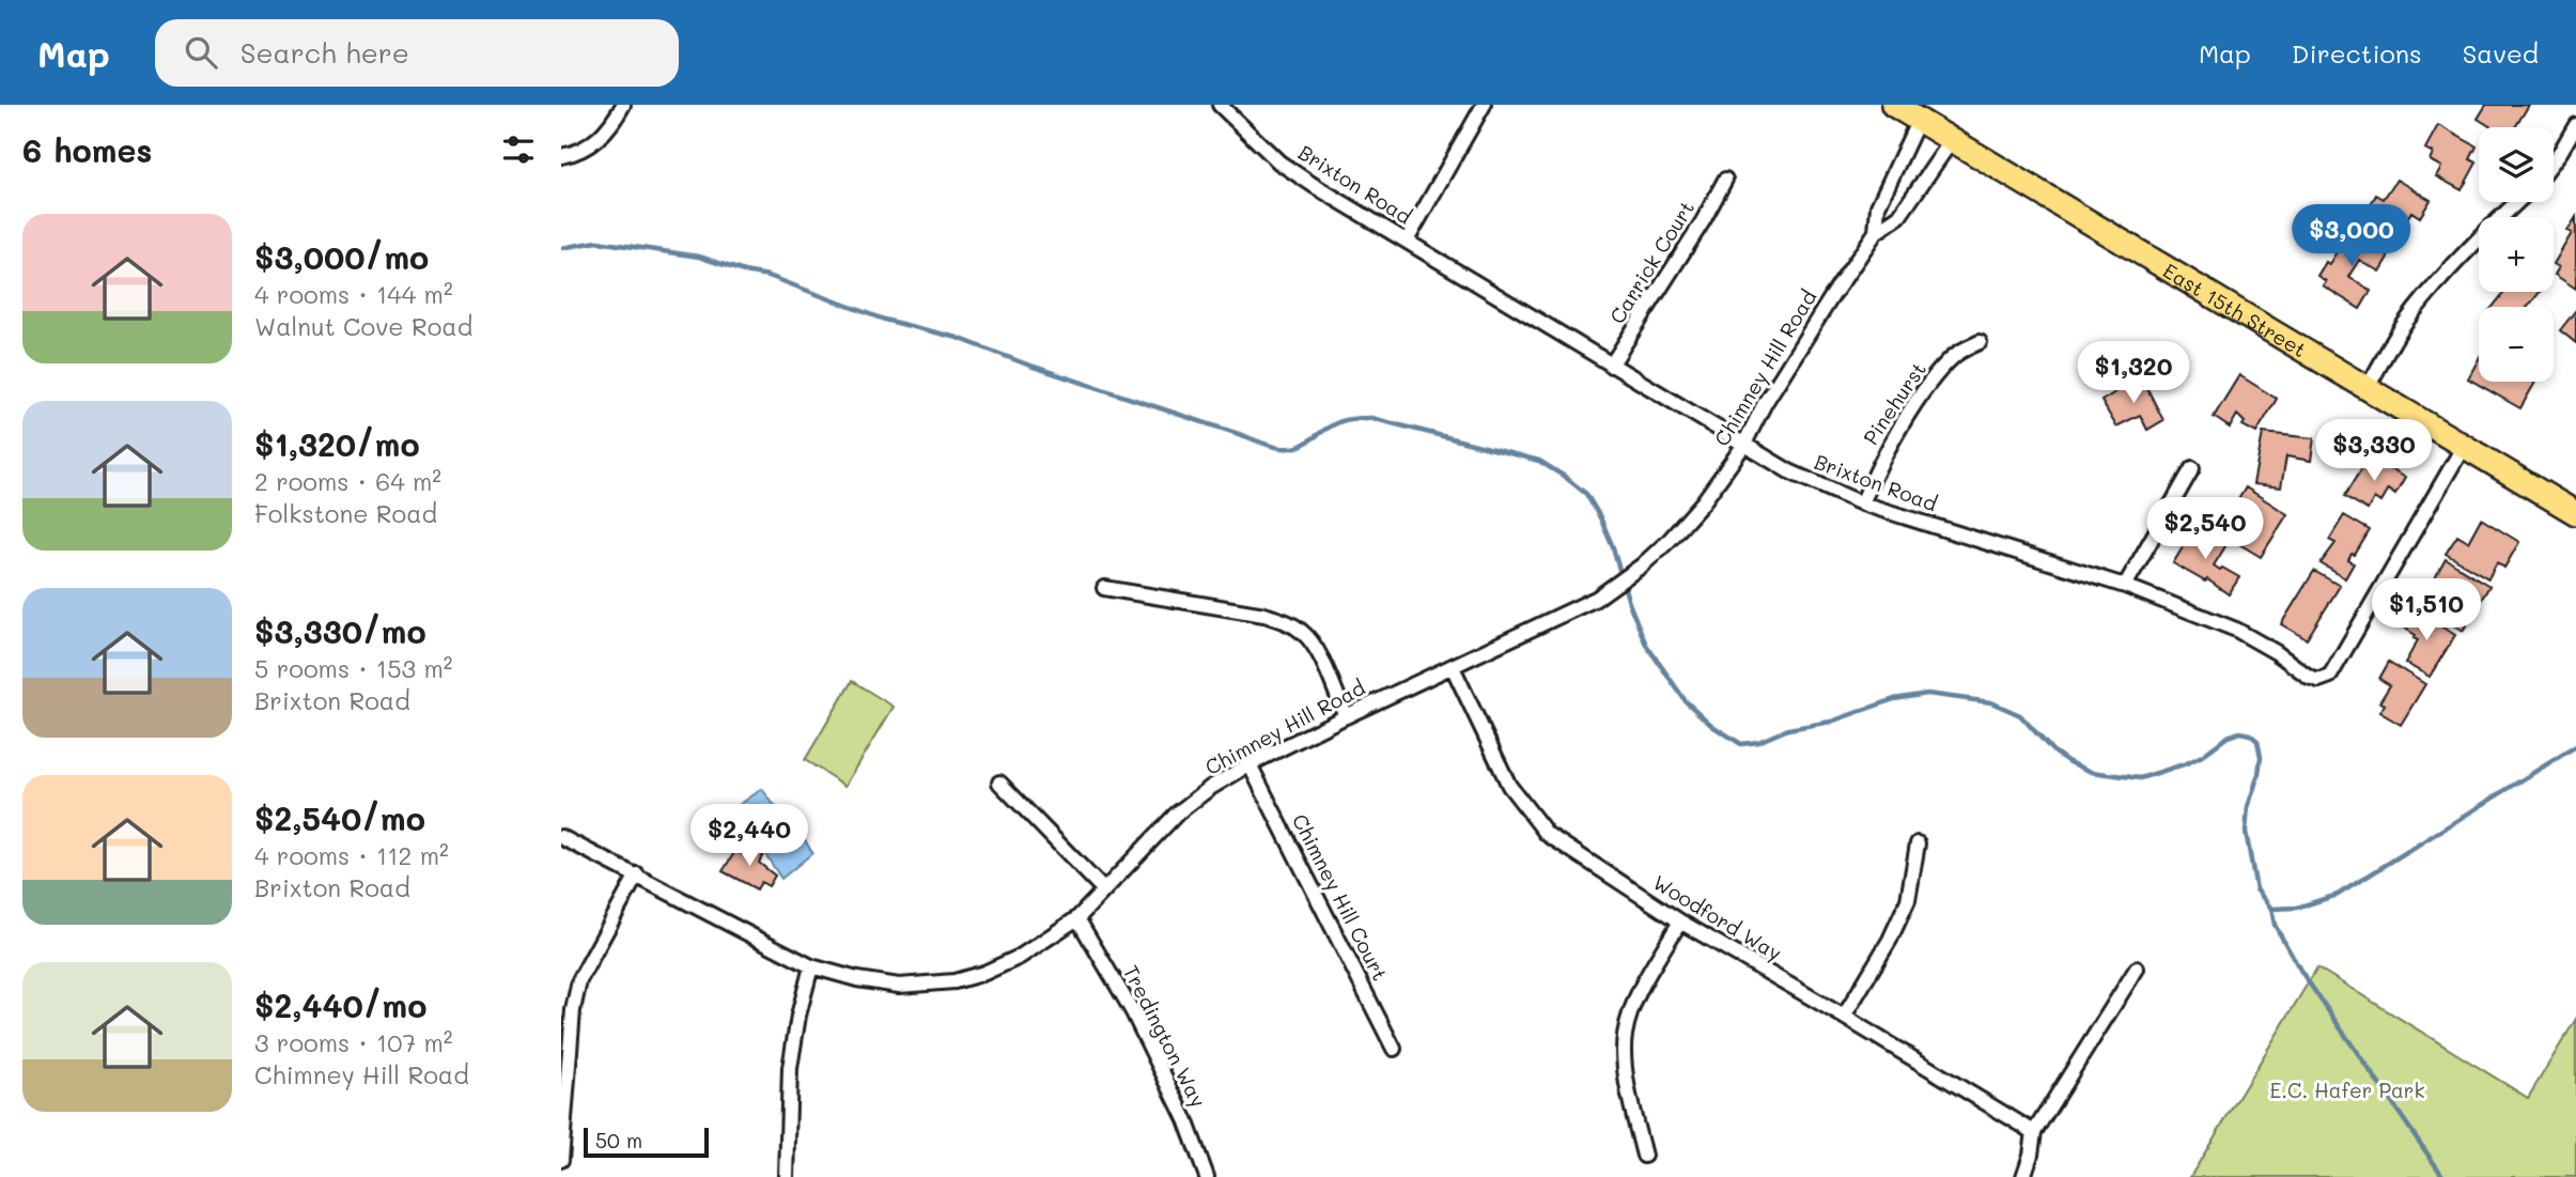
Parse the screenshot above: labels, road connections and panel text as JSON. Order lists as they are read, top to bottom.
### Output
{
  "streets": {
    "main road": ["East 15th Street"],
    "street": [
      "Brixton Road",
      "Carrick Court",
      "Chimney Hill Road",
      "Pinehurst",
      "Chimney Hill Court",
      "Woodford Way",
      "Tredington Way"
    ]
  },
  "crossings": [
    ["Brixton Road", "Carrick Court"],
    ["Brixton Road", "East 15th Street"],
    ["Brixton Road", "Chimney Hill Road"],
    ["Brixton Road", "Pinehurst"],
    ["Chimney Hill Road", "Chimney Hill Court"],
    ["Chimney Hill Road", "Woodford Way"],
    ["Chimney Hill Road", "Tredington Way"]
  ],
  "parks": ["E.C. Hafer Park"],
  "scale_bar": "50 m",
  "page": {
    "header": "Map",
    "search": "Search here",
    "nav": ["Map", "Directions", "Saved"],
    "heading": "6 homes",
    "map_buttons": ["+", "−"],
    "list": [
      {
        "name": "$3,000/mo",
        "note": "4 rooms · 144 m² · Walnut Cove Road"
      },
      {
        "name": "$1,320/mo",
        "note": "2 rooms · 64 m² · Folkstone Road"
      },
      {
        "name": "$3,330/mo",
        "note": "5 rooms · 153 m² · Brixton Road"
      },
      {
        "name": "$2,540/mo",
        "note": "4 rooms · 112 m² · Brixton Road"
      },
      {
        "name": "$2,440/mo",
        "note": "3 rooms · 107 m² · Chimney Hill Road"
      }
    ],
    "price": [
      "$3,000",
      "$1,320",
      "$3,330",
      "$2,540",
      "$1,510",
      "$2,440"
    ],
    "scale": "50 m"
  }
}
